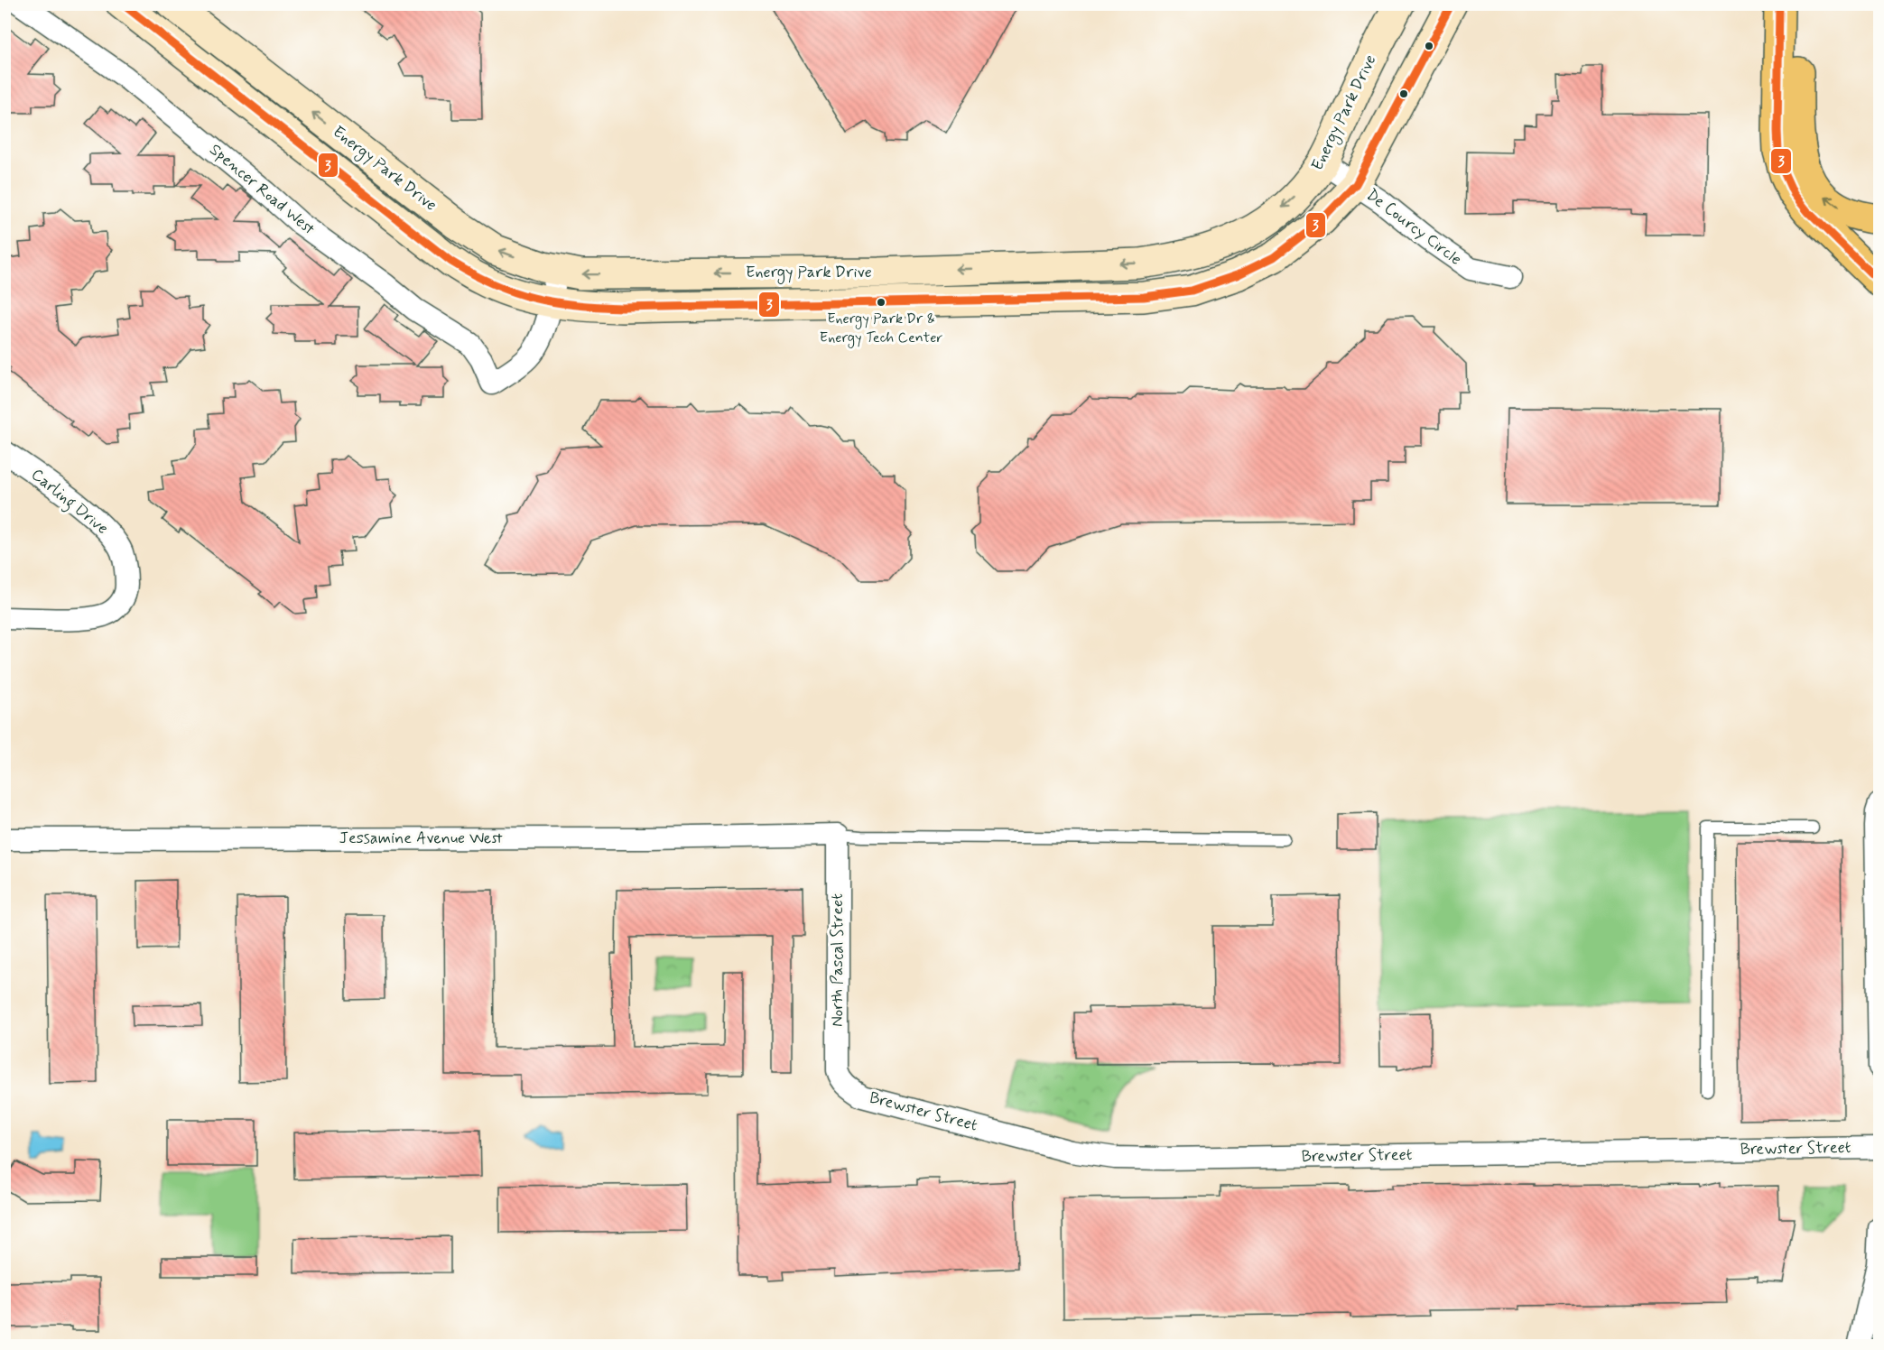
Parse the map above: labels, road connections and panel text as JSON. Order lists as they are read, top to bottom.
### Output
{
  "streets": {
    "street": [
      "Energy Park Drive",
      "Spencer Road West",
      "De Courcy Circle",
      "Carling Drive",
      "Jessamine Avenue West",
      "North Pascal Street",
      "Brewster Street"
    ]
  },
  "crossings": [
    ["Energy Park Drive", "Spencer Road West"],
    ["Energy Park Drive", "De Courcy Circle"],
    ["Jessamine Avenue West", "North Pascal Street"],
    ["North Pascal Street", "Brewster Street"]
  ],
  "places": ["Energy Park Dr & Energy Tech Center"],
  "lines": ["transit line 3"]
}
